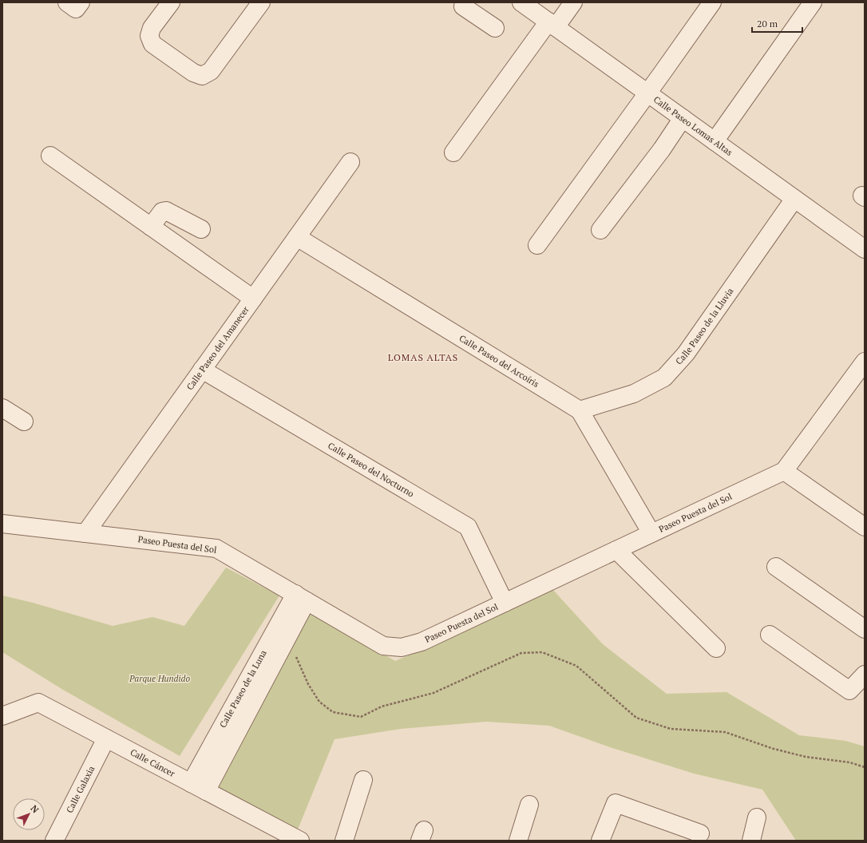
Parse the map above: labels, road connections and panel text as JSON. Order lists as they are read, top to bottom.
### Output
{
  "streets": {
    "street": [
      "Calle Paseo Lomas Altas",
      "Calle Paseo de la Lluvia",
      "Calle Paseo del Amanecer",
      "Calle Paseo del Arcoíris",
      "Calle Paseo del Nocturno",
      "Paseo Puesta del Sol",
      "Calle Paseo de la Luna",
      "Calle Cáncer",
      "Calle Galaxia"
    ]
  },
  "crossings": [
    ["Calle Paseo Lomas Altas", "Calle Paseo de la Lluvia"],
    ["Calle Paseo de la Lluvia", "Calle Paseo del Arcoíris"],
    ["Calle Paseo del Amanecer", "Calle Paseo del Arcoíris"],
    ["Calle Paseo del Amanecer", "Calle Paseo del Nocturno"],
    ["Calle Paseo del Amanecer", "Paseo Puesta del Sol"],
    ["Calle Paseo del Arcoíris", "Paseo Puesta del Sol"],
    ["Calle Paseo del Nocturno", "Paseo Puesta del Sol"],
    ["Paseo Puesta del Sol", "Calle Paseo de la Luna"],
    ["Calle Paseo de la Luna", "Calle Cáncer"],
    ["Calle Cáncer", "Calle Galaxia"]
  ],
  "districts": ["LOMAS ALTAS"],
  "parks": ["Parque Hundido"],
  "scale_bar": "20 m",
  "north": "top right"
}
